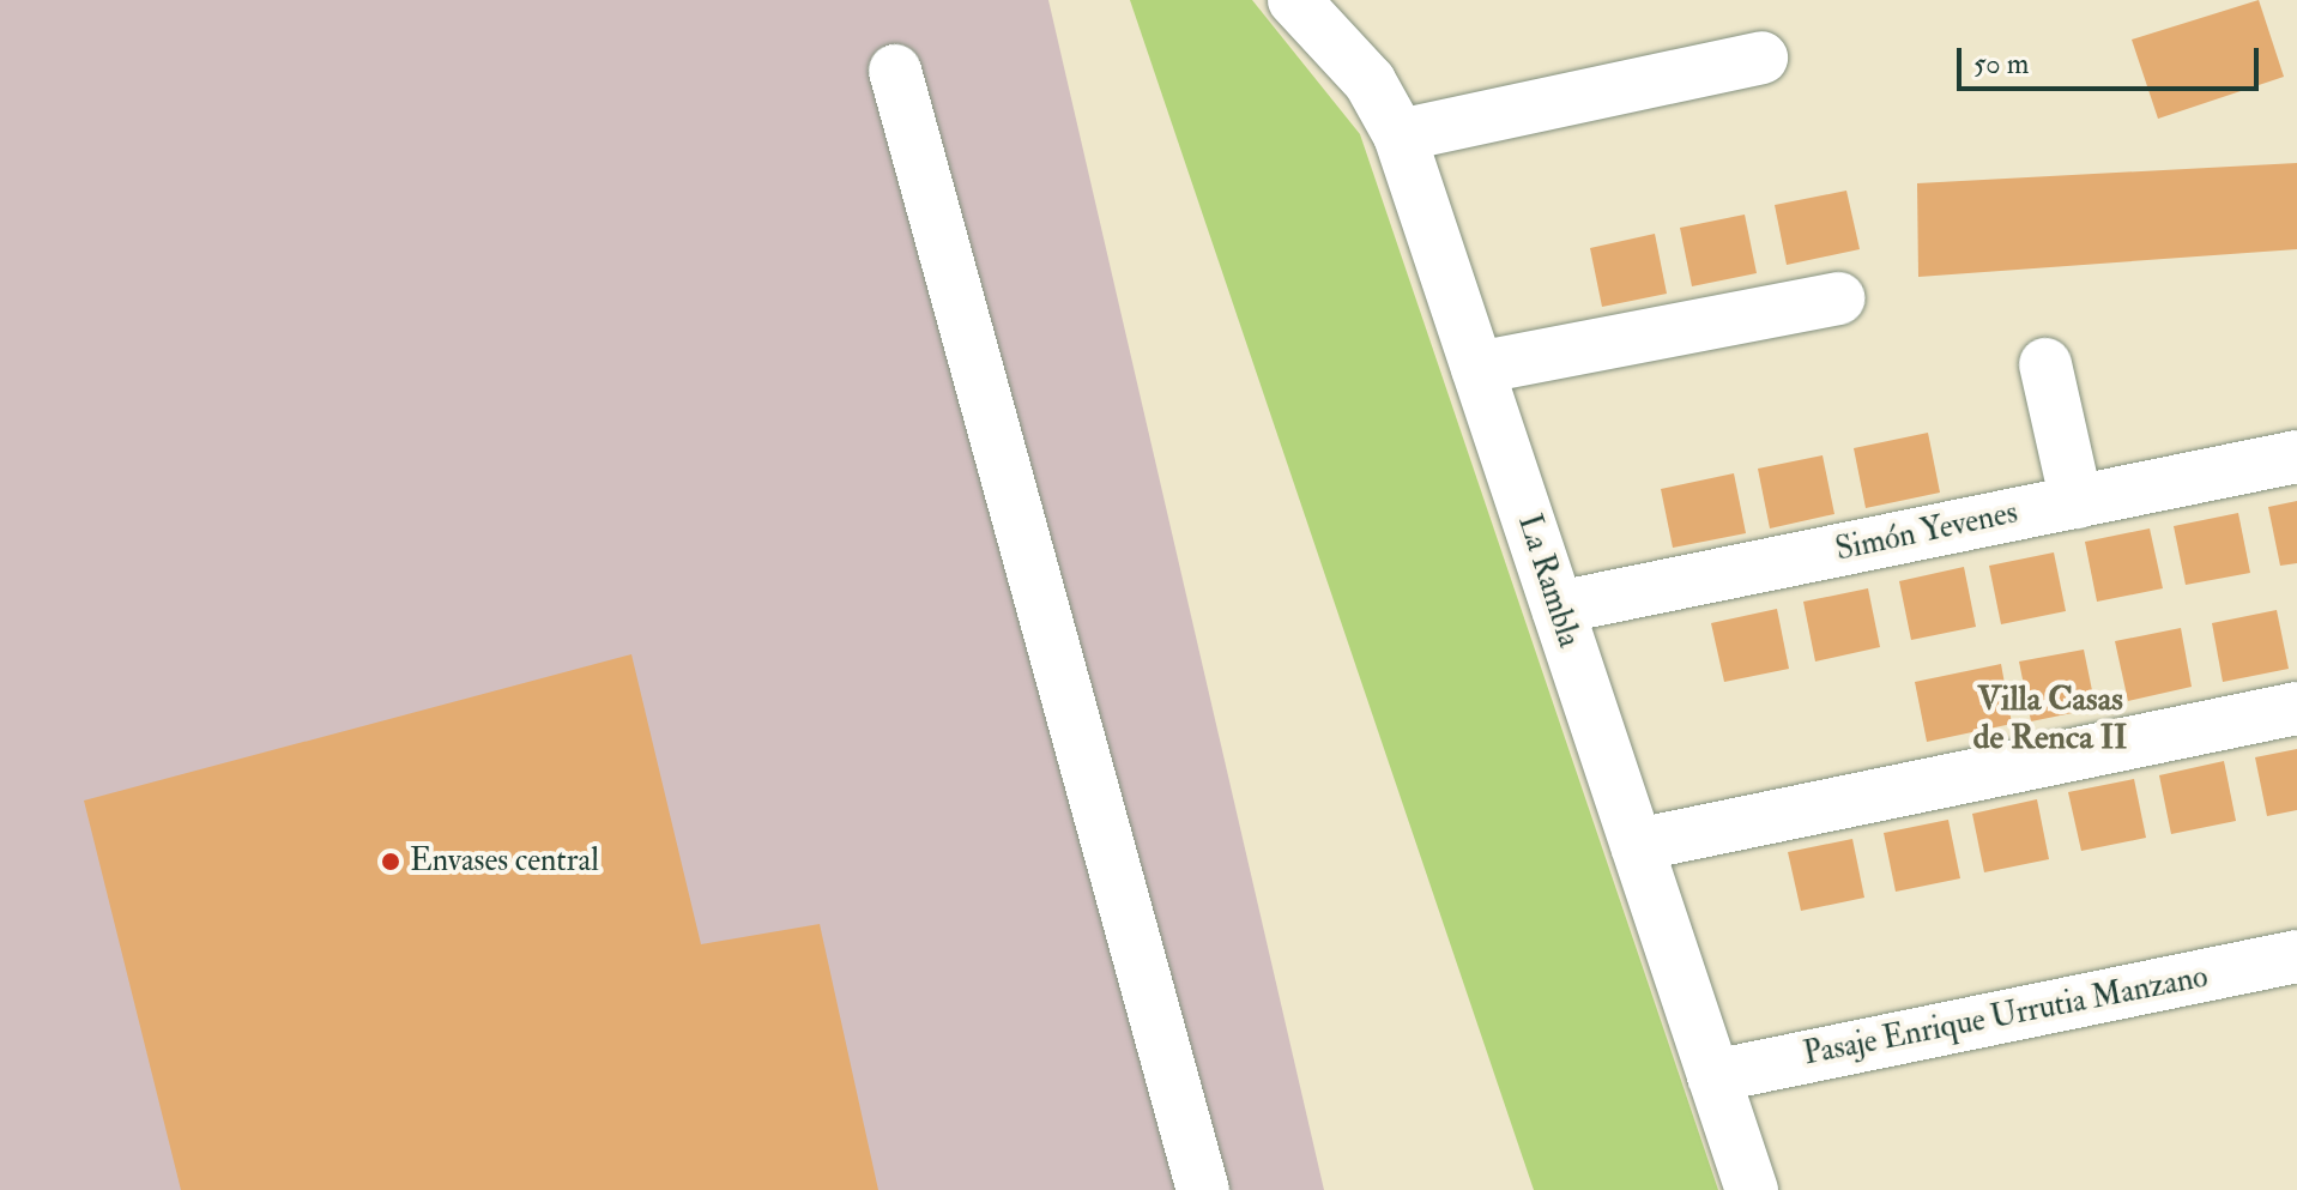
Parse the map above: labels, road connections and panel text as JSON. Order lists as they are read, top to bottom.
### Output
{
  "streets": {
    "street": ["Simón Yevenes", "La Rambla", "Pasaje Enrique Urrutia Manzano"]
  },
  "crossings": [
    ["Simón Yevenes", "La Rambla"],
    ["La Rambla", "Pasaje Enrique Urrutia Manzano"]
  ],
  "districts": ["Villa Casas de Renca II"],
  "places": ["Envases central"],
  "scale_bar": "50 m"
}
